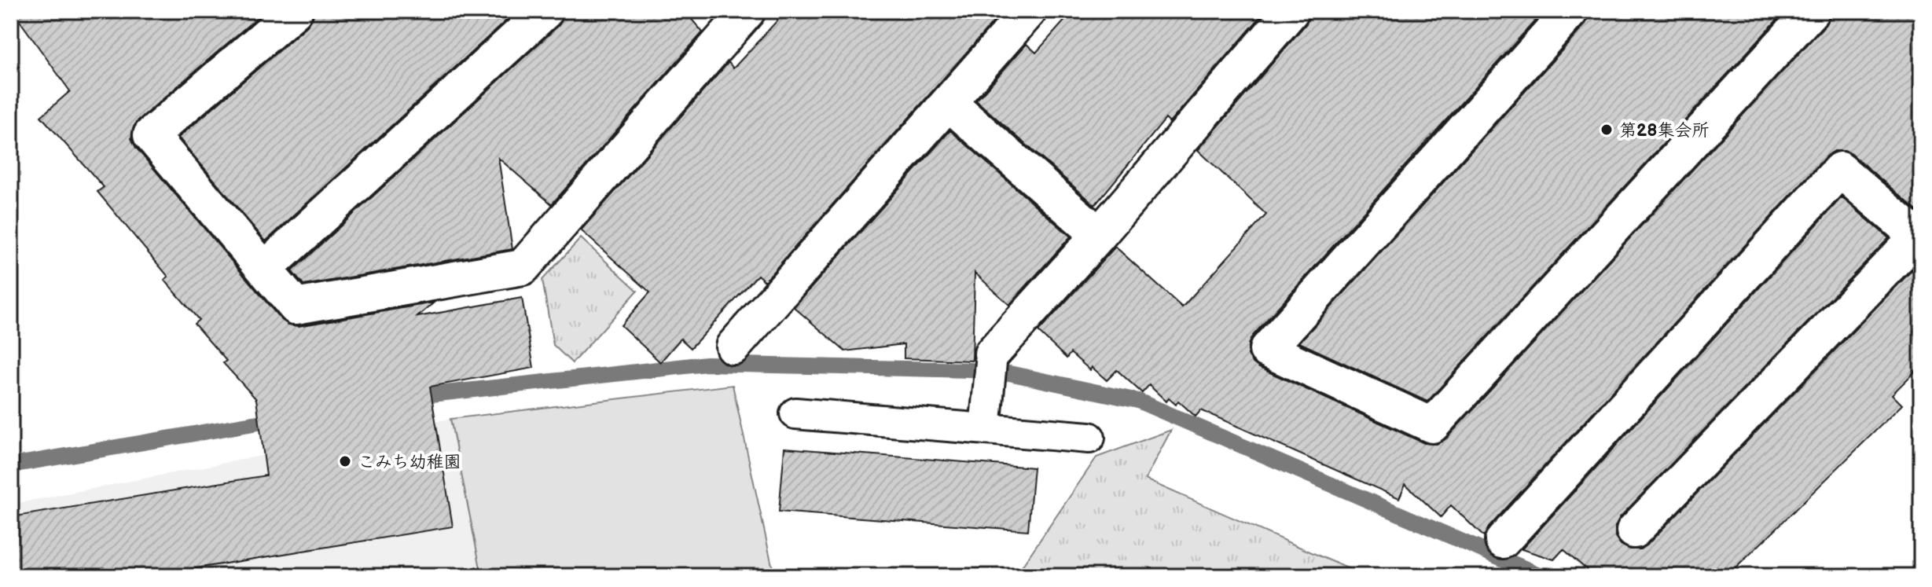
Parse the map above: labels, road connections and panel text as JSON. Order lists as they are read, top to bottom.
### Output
{
  "places": ["第28集会所", "こみち幼稚園"]
}
